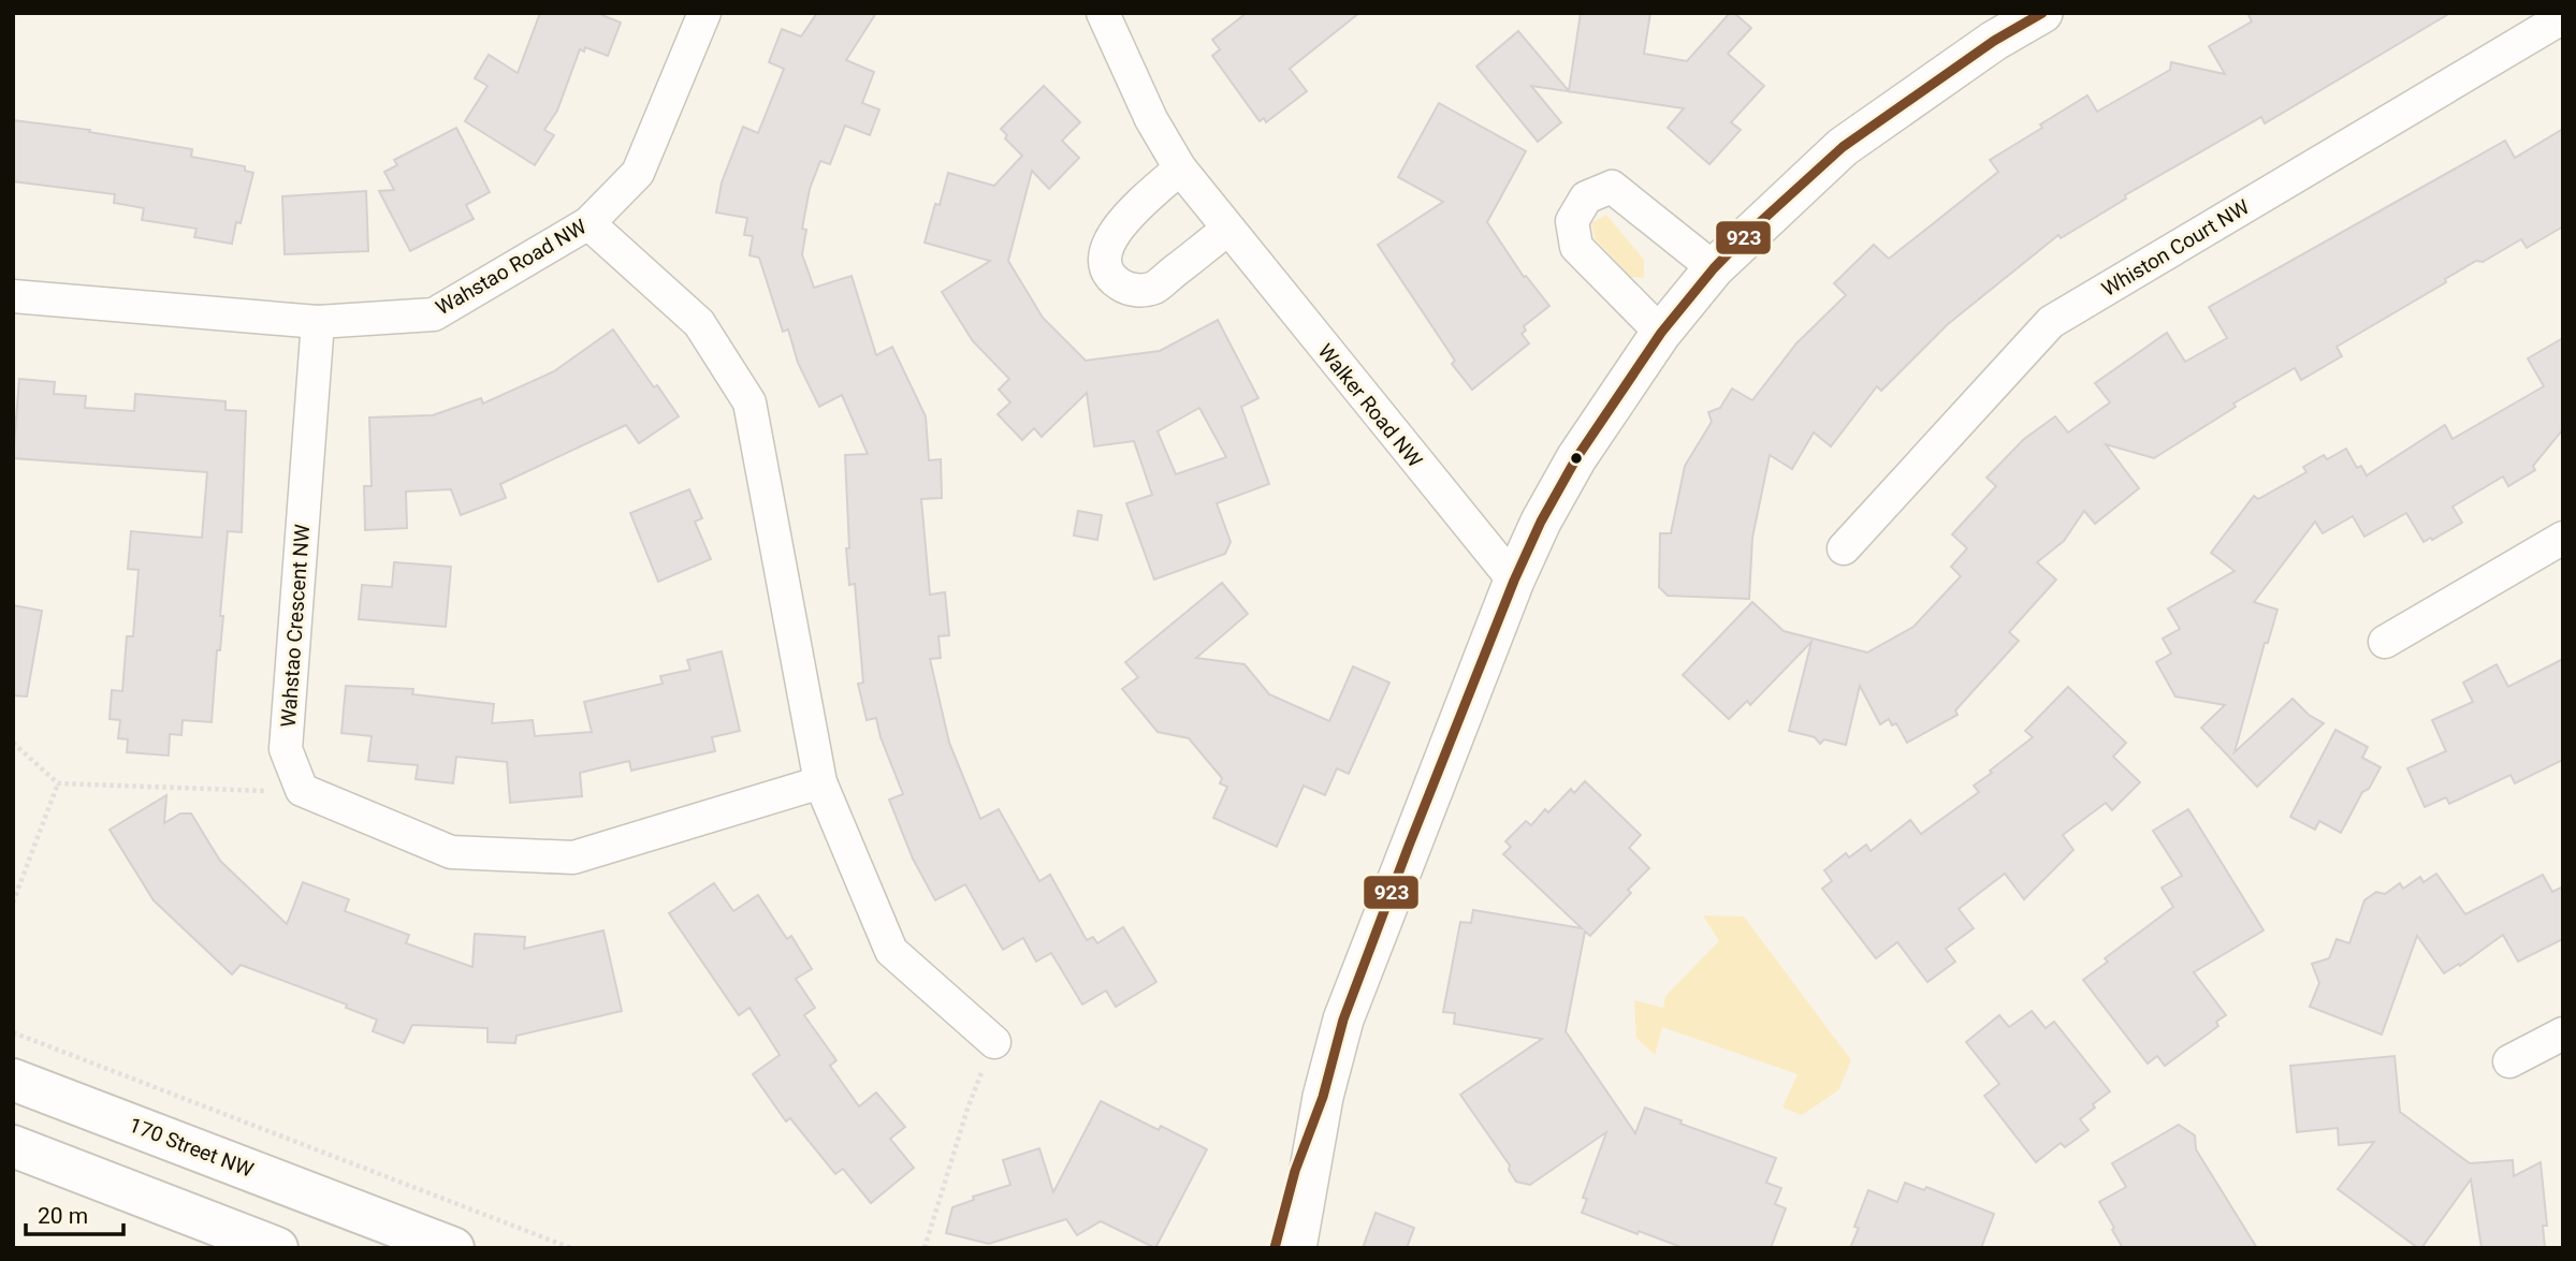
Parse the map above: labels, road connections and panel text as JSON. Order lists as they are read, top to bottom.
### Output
{
  "streets": {
    "main road": ["170 Street NW"],
    "street": [
      "Whiston Court NW",
      "Wahstao Road NW",
      "Walker Road NW",
      "Wahstao Crescent NW"
    ]
  },
  "crossings": [
    ["Wahstao Road NW", "Wahstao Crescent NW"]
  ],
  "lines": ["transit line 923"],
  "scale_bar": "20 m"
}
